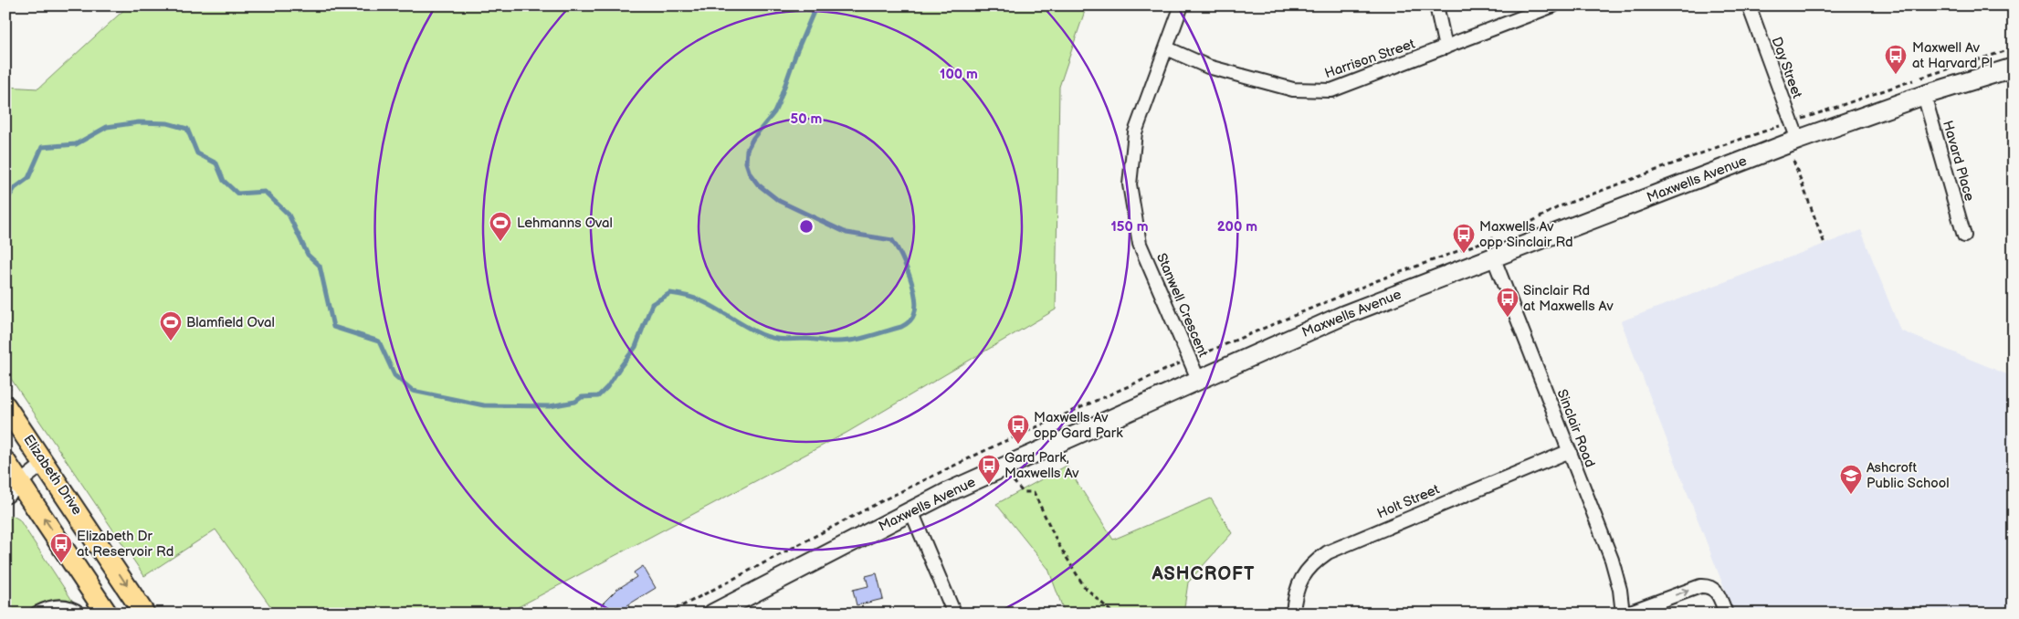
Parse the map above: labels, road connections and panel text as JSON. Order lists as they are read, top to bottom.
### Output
{
  "streets": {
    "main road": ["Elizabeth Drive"],
    "street": [
      "Harrison Street",
      "Day Street",
      "Havard Place",
      "Maxwells Avenue",
      "Stanwell Crescent",
      "Sinclair Road",
      "Holt Street"
    ]
  },
  "crossings": [
    ["Harrison Street", "Stanwell Crescent"],
    ["Day Street", "Maxwells Avenue"],
    ["Havard Place", "Maxwells Avenue"],
    ["Maxwells Avenue", "Stanwell Crescent"],
    ["Maxwells Avenue", "Sinclair Road"],
    ["Sinclair Road", "Holt Street"]
  ],
  "districts": ["ASHCROFT"],
  "places": {
    "bus stop": [
      "Maxwell Av at Harvard Pl",
      "Maxwells Av opp Sinclair Rd",
      "Sinclair Rd at Maxwells Av",
      "Maxwells Av opp Gard Park",
      "Gard Park, Maxwells Av",
      "Elizabeth Dr at Reservoir Rd"
    ],
    "sports": ["Lehmanns Oval", "Blamfield Oval"],
    "school or university": ["Ashcroft Public School"]
  },
  "rings": [
    "100 m",
    "50 m",
    "150 m",
    "200 m"
  ]
}
